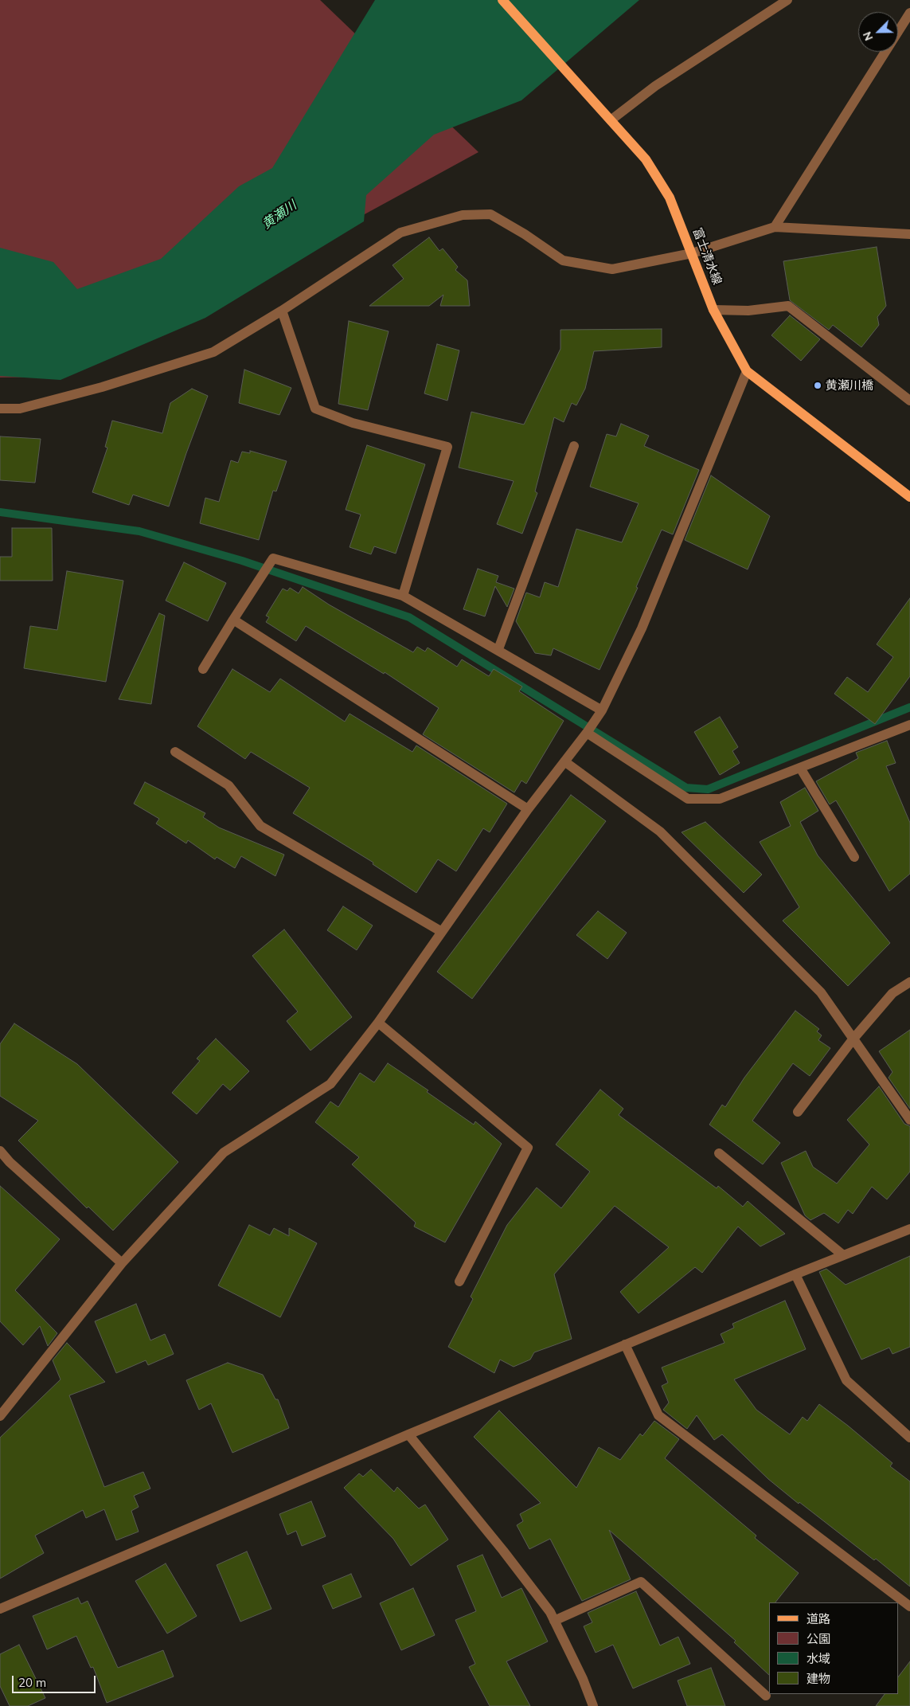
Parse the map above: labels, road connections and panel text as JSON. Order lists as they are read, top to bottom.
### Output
{
  "streets": {
    "main road": ["富士清水線"]
  },
  "water": ["黄瀬川"],
  "places": ["黄瀬川橋"],
  "legend": [
    "道路",
    "公園",
    "水域",
    "建物"
  ],
  "scale_bar": "20 m",
  "north": "bottom left"
}
